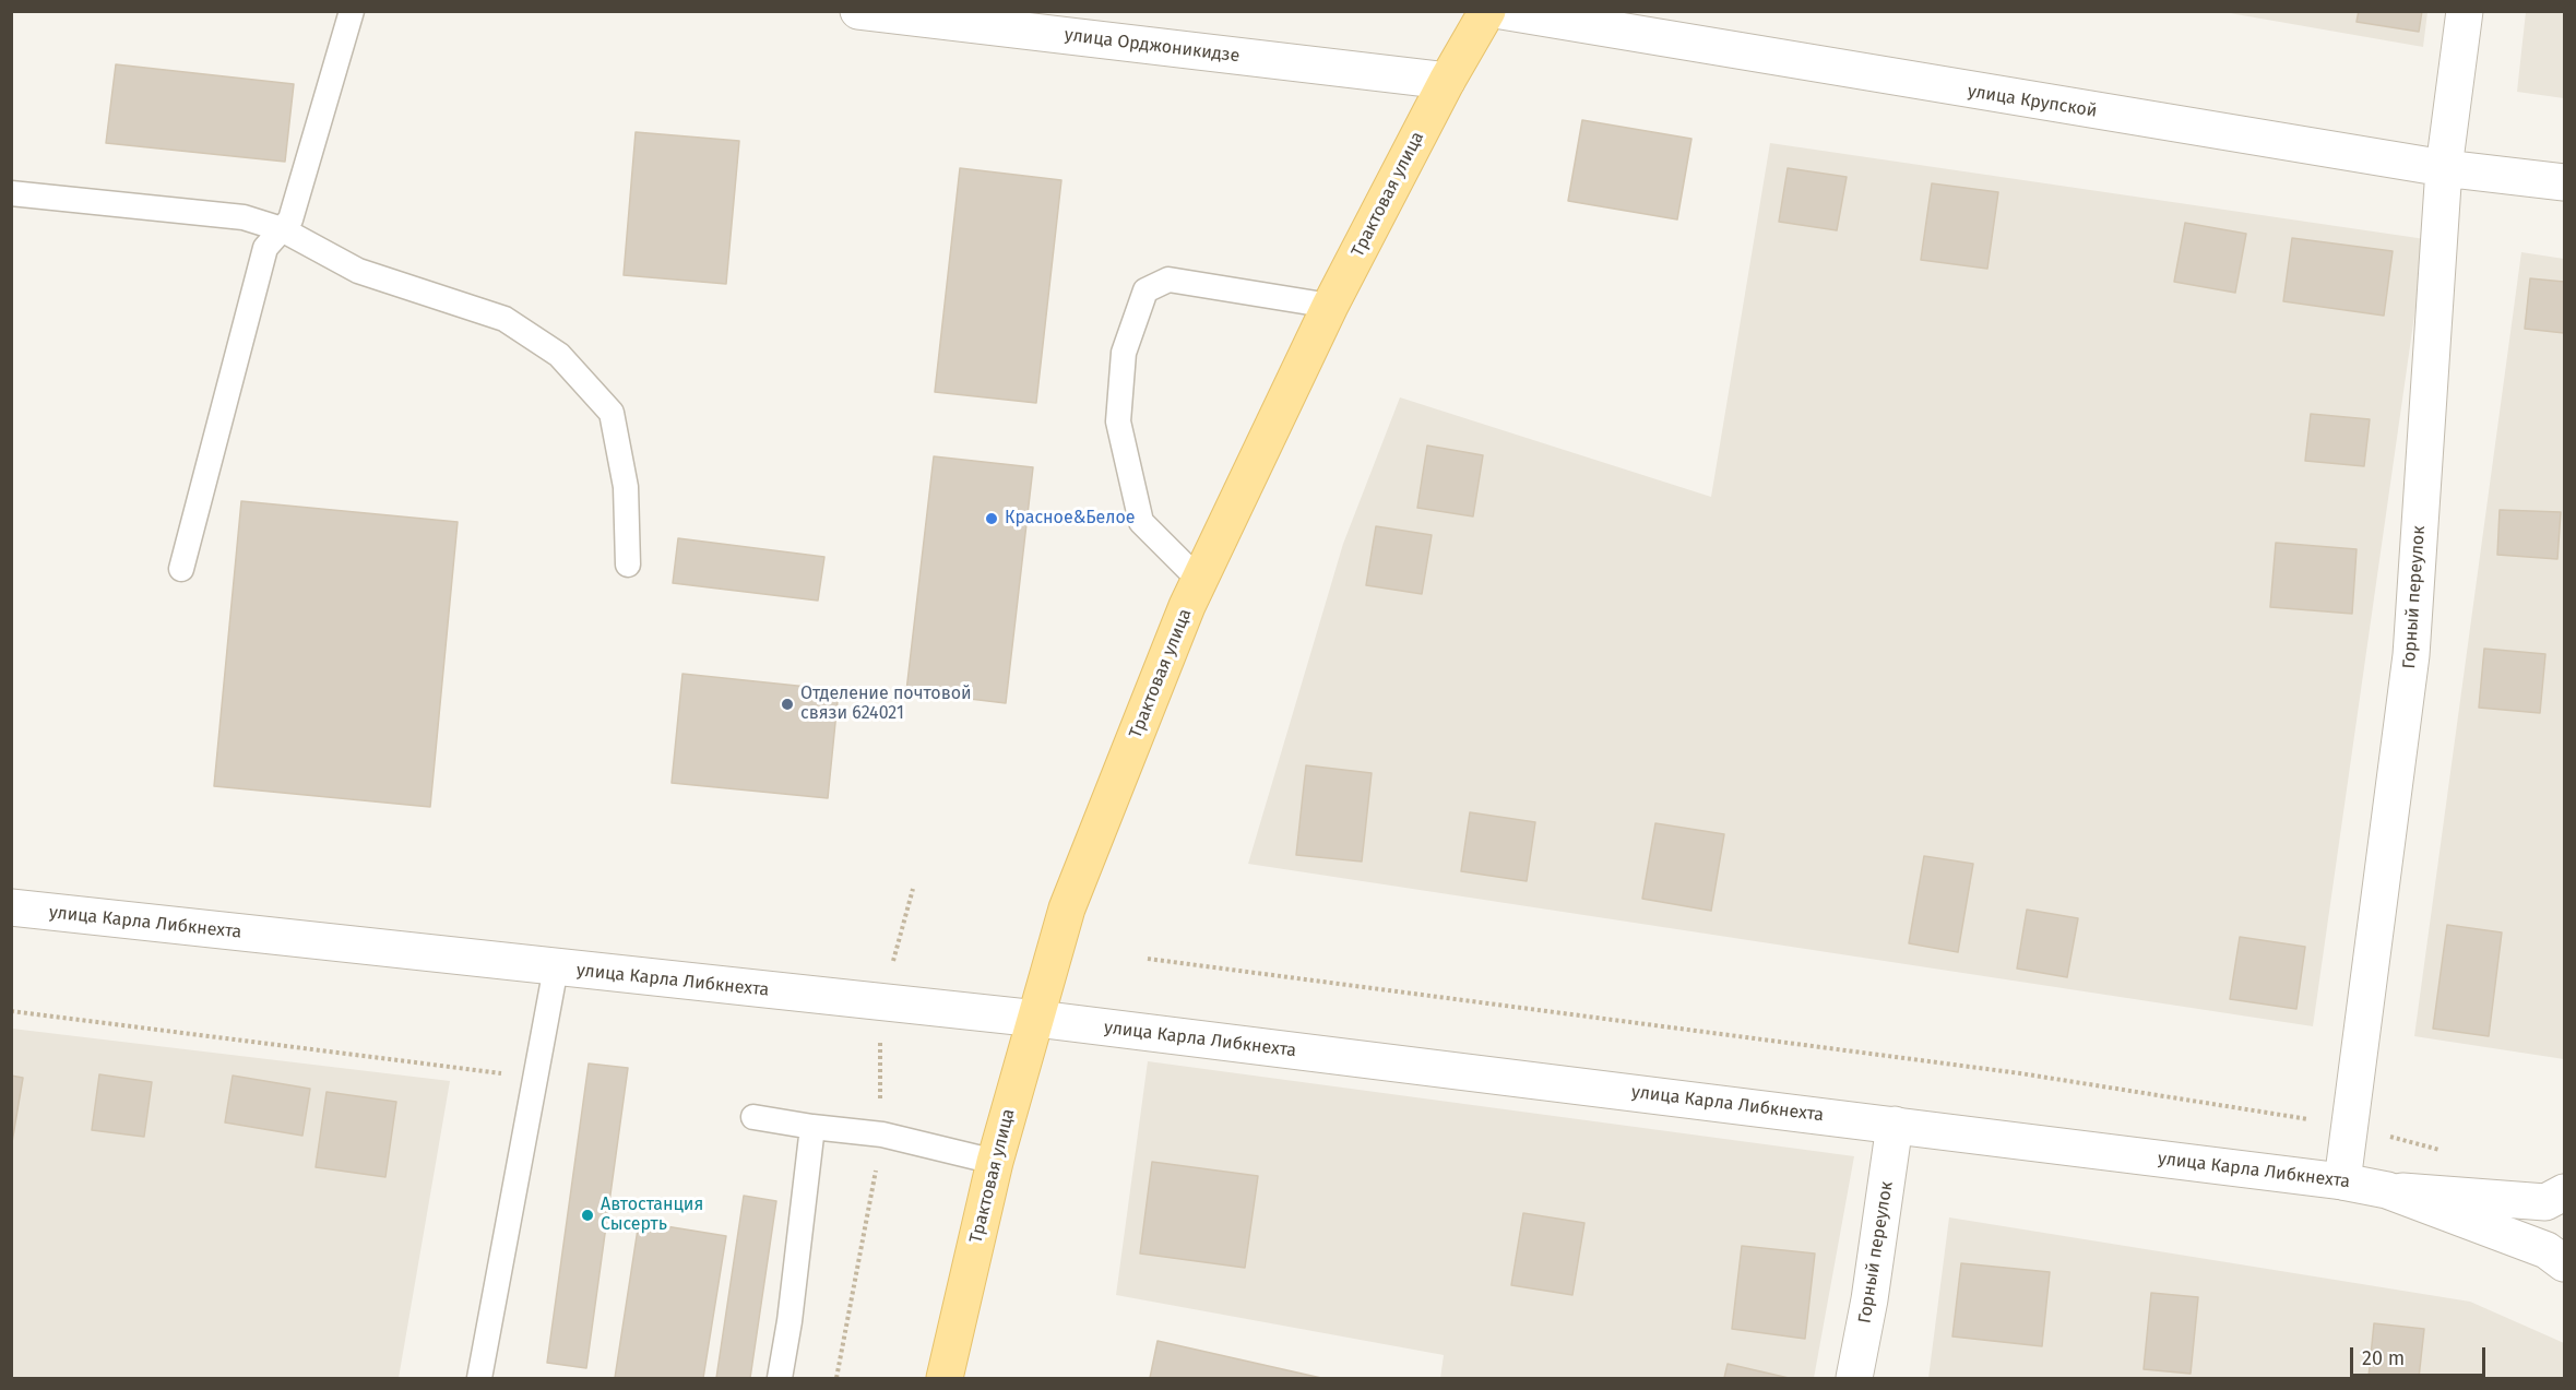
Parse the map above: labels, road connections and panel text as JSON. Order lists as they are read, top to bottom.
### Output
{
  "streets": {
    "main road": ["Трактовая улица"],
    "street": [
      "улица Орджоникидзе",
      "улица Крупской",
      "Горный переулок",
      "улица Карла Либкнехта"
    ]
  },
  "crossings": [
    ["улица Орджоникидзе", "Трактовая улица"],
    ["улица Крупской", "Горный переулок"],
    ["Трактовая улица", "улица Карла Либкнехта"],
    ["Горный переулок", "улица Карла Либкнехта"]
  ],
  "places": ["Красное&Белое", "Отделение почтовой связи 624021", "Автостанция Сысерть"],
  "scale_bar": "20 m"
}
